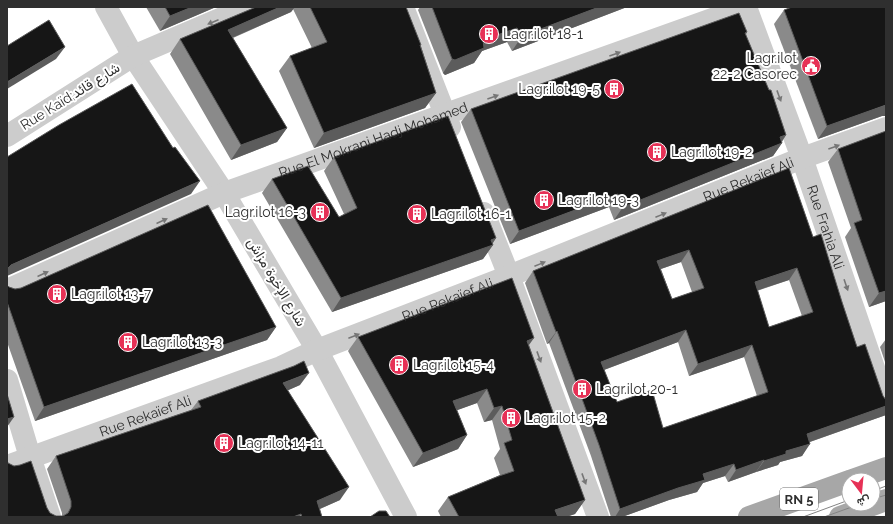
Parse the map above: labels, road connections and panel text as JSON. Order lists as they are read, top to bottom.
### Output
{
  "streets": {
    "main road": ["RN 5"],
    "street": [
      "Rue Kaïd;شارع قائد",
      "Rue El Mokrani Hadj Mohamed",
      "Rue Rekaïef Ali",
      "Rue Frahia Ali",
      "شارع الإخوة مزاش"
    ]
  },
  "crossings": [
    ["Rue Kaïd;شارع قائد", "شارع الإخوة مزاش"],
    ["Rue El Mokrani Hadj Mohamed", "Rue Frahia Ali"],
    ["Rue El Mokrani Hadj Mohamed", "شارع الإخوة مزاش"],
    ["Rue Rekaïef Ali", "Rue Frahia Ali"],
    ["Rue Rekaïef Ali", "شارع الإخوة مزاش"]
  ],
  "one_way": [
    "Rue Kaïd;شارع قائد",
    "Rue El Mokrani Hadj Mohamed",
    "Rue Rekaïef Ali",
    "Rue Frahia Ali"
  ],
  "places": {
    "building": [
      "Lagr.ilot 18-1",
      "Lagr.ilot 19-5",
      "Lagr.ilot 19-2",
      "Lagr.ilot 19-3",
      "Lagr.ilot 16-3",
      "Lagr.ilot 16-1",
      "Lagr.ilot 13-7",
      "Lagr.ilot 13-3",
      "Lagr.ilot 15-4",
      "Lagr.ilot 20-1",
      "Lagr.ilot 15-2",
      "Lagr.ilot 14-11"
    ],
    "public building": ["Lagr.ilot 22-2 Casorec"]
  },
  "north": "bottom"
}
